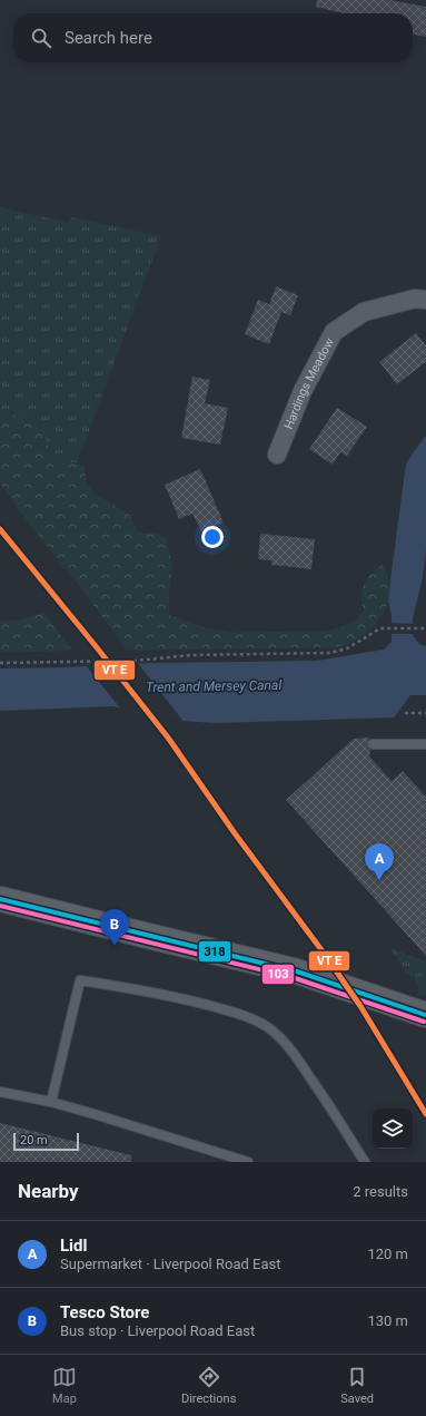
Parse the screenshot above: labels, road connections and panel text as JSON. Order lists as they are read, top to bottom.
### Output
{
  "streets": {
    "street": ["Hardings Meadow"]
  },
  "water": ["Trent and Mersey Canal"],
  "lines": ["transit line 318", "transit line 103"],
  "scale_bar": "20 m",
  "page": {
    "search": "Search here",
    "pins": ["A", "B"],
    "scale": "20 m",
    "heading": ["Nearby", "2 results"],
    "list": [
      {
        "mark": "A",
        "name": "Lidl",
        "note": "Supermarket · Liverpool Road East",
        "value": "120 m"
      },
      {
        "mark": "B",
        "name": "Tesco Store",
        "note": "Bus stop · Liverpool Road East",
        "value": "130 m"
      }
    ],
    "nav": ["Map", "Directions", "Saved"]
  }
}
